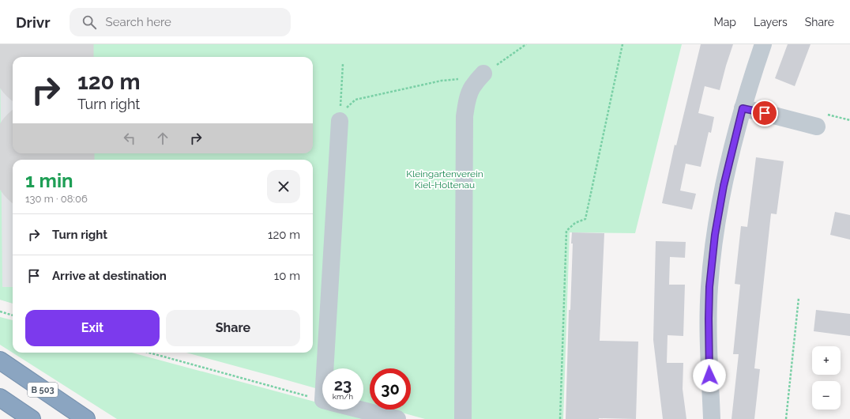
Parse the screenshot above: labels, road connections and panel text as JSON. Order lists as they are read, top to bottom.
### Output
{
  "streets": {
    "highway": ["B 503"]
  },
  "parks": ["Kleingartenverein Kiel-Holtenau"],
  "page": {
    "header": "Drivr",
    "search": "Search here",
    "nav": ["Map", "Layers", "Share"],
    "turn": ["120 m", "Turn right"],
    "heading": ["1 min", "130 m · 08:06"],
    "list": [
      {
        "name": "Turn right",
        "value": "120 m"
      },
      {
        "name": "Arrive at destination",
        "value": "10 m"
      }
    ],
    "buttons": ["Exit", "Share"],
    "map_buttons": ["+", "−"],
    "speed": "23 km/h",
    "limit": "30"
  }
}
